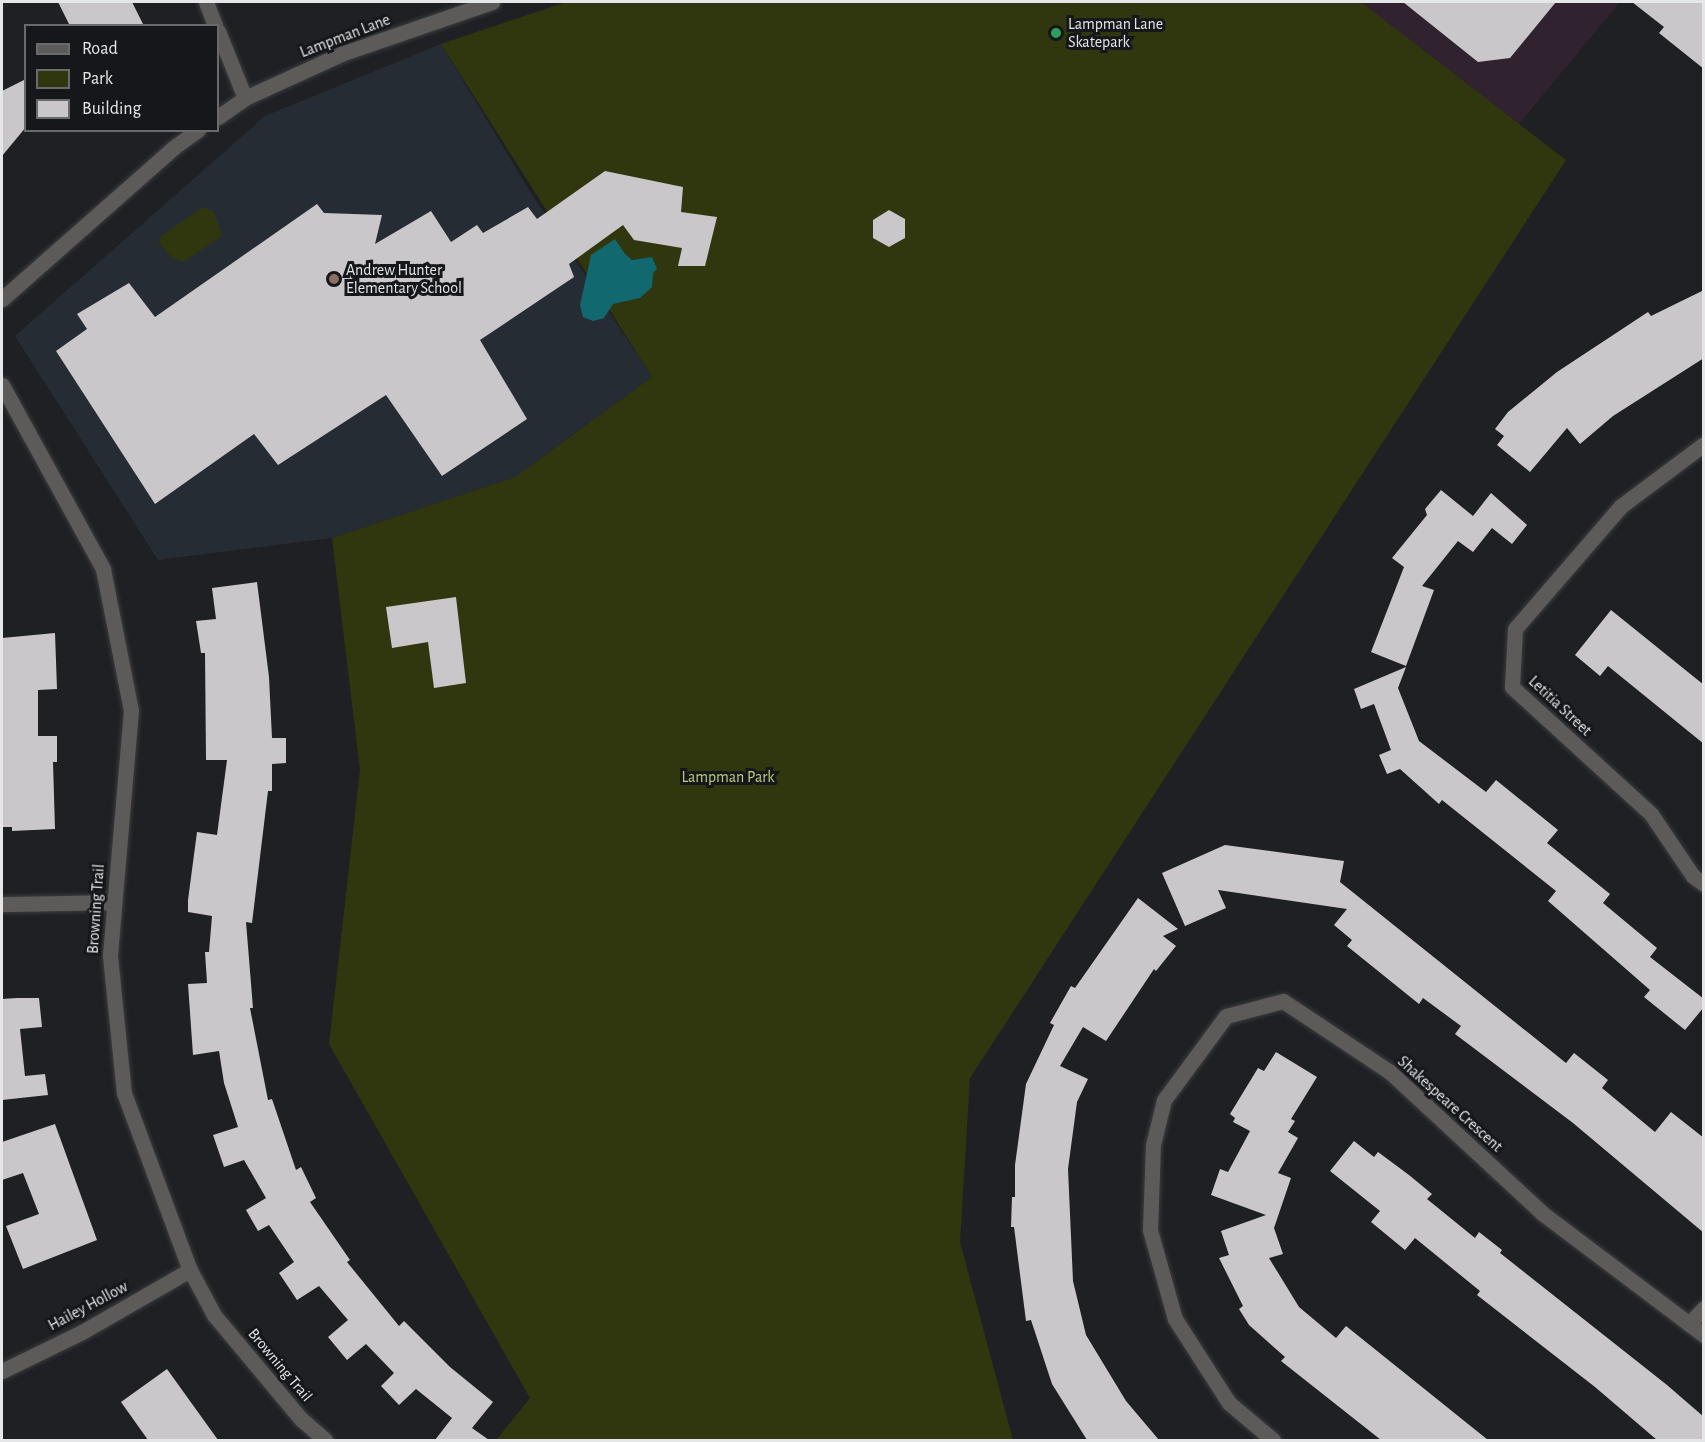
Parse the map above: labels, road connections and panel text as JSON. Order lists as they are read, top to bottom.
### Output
{
  "streets": {
    "street": [
      "Lampman Lane",
      "Letitia Street",
      "Browning Trail",
      "Shakespeare Crescent",
      "Hailey Hollow"
    ]
  },
  "crossings": [
    ["Browning Trail", "Hailey Hollow"]
  ],
  "parks": ["Lampman Park"],
  "places": ["Lampman Lane Skatepark", "Andrew Hunter Elementary School"],
  "legend": ["Road", "Park", "Building"]
}
